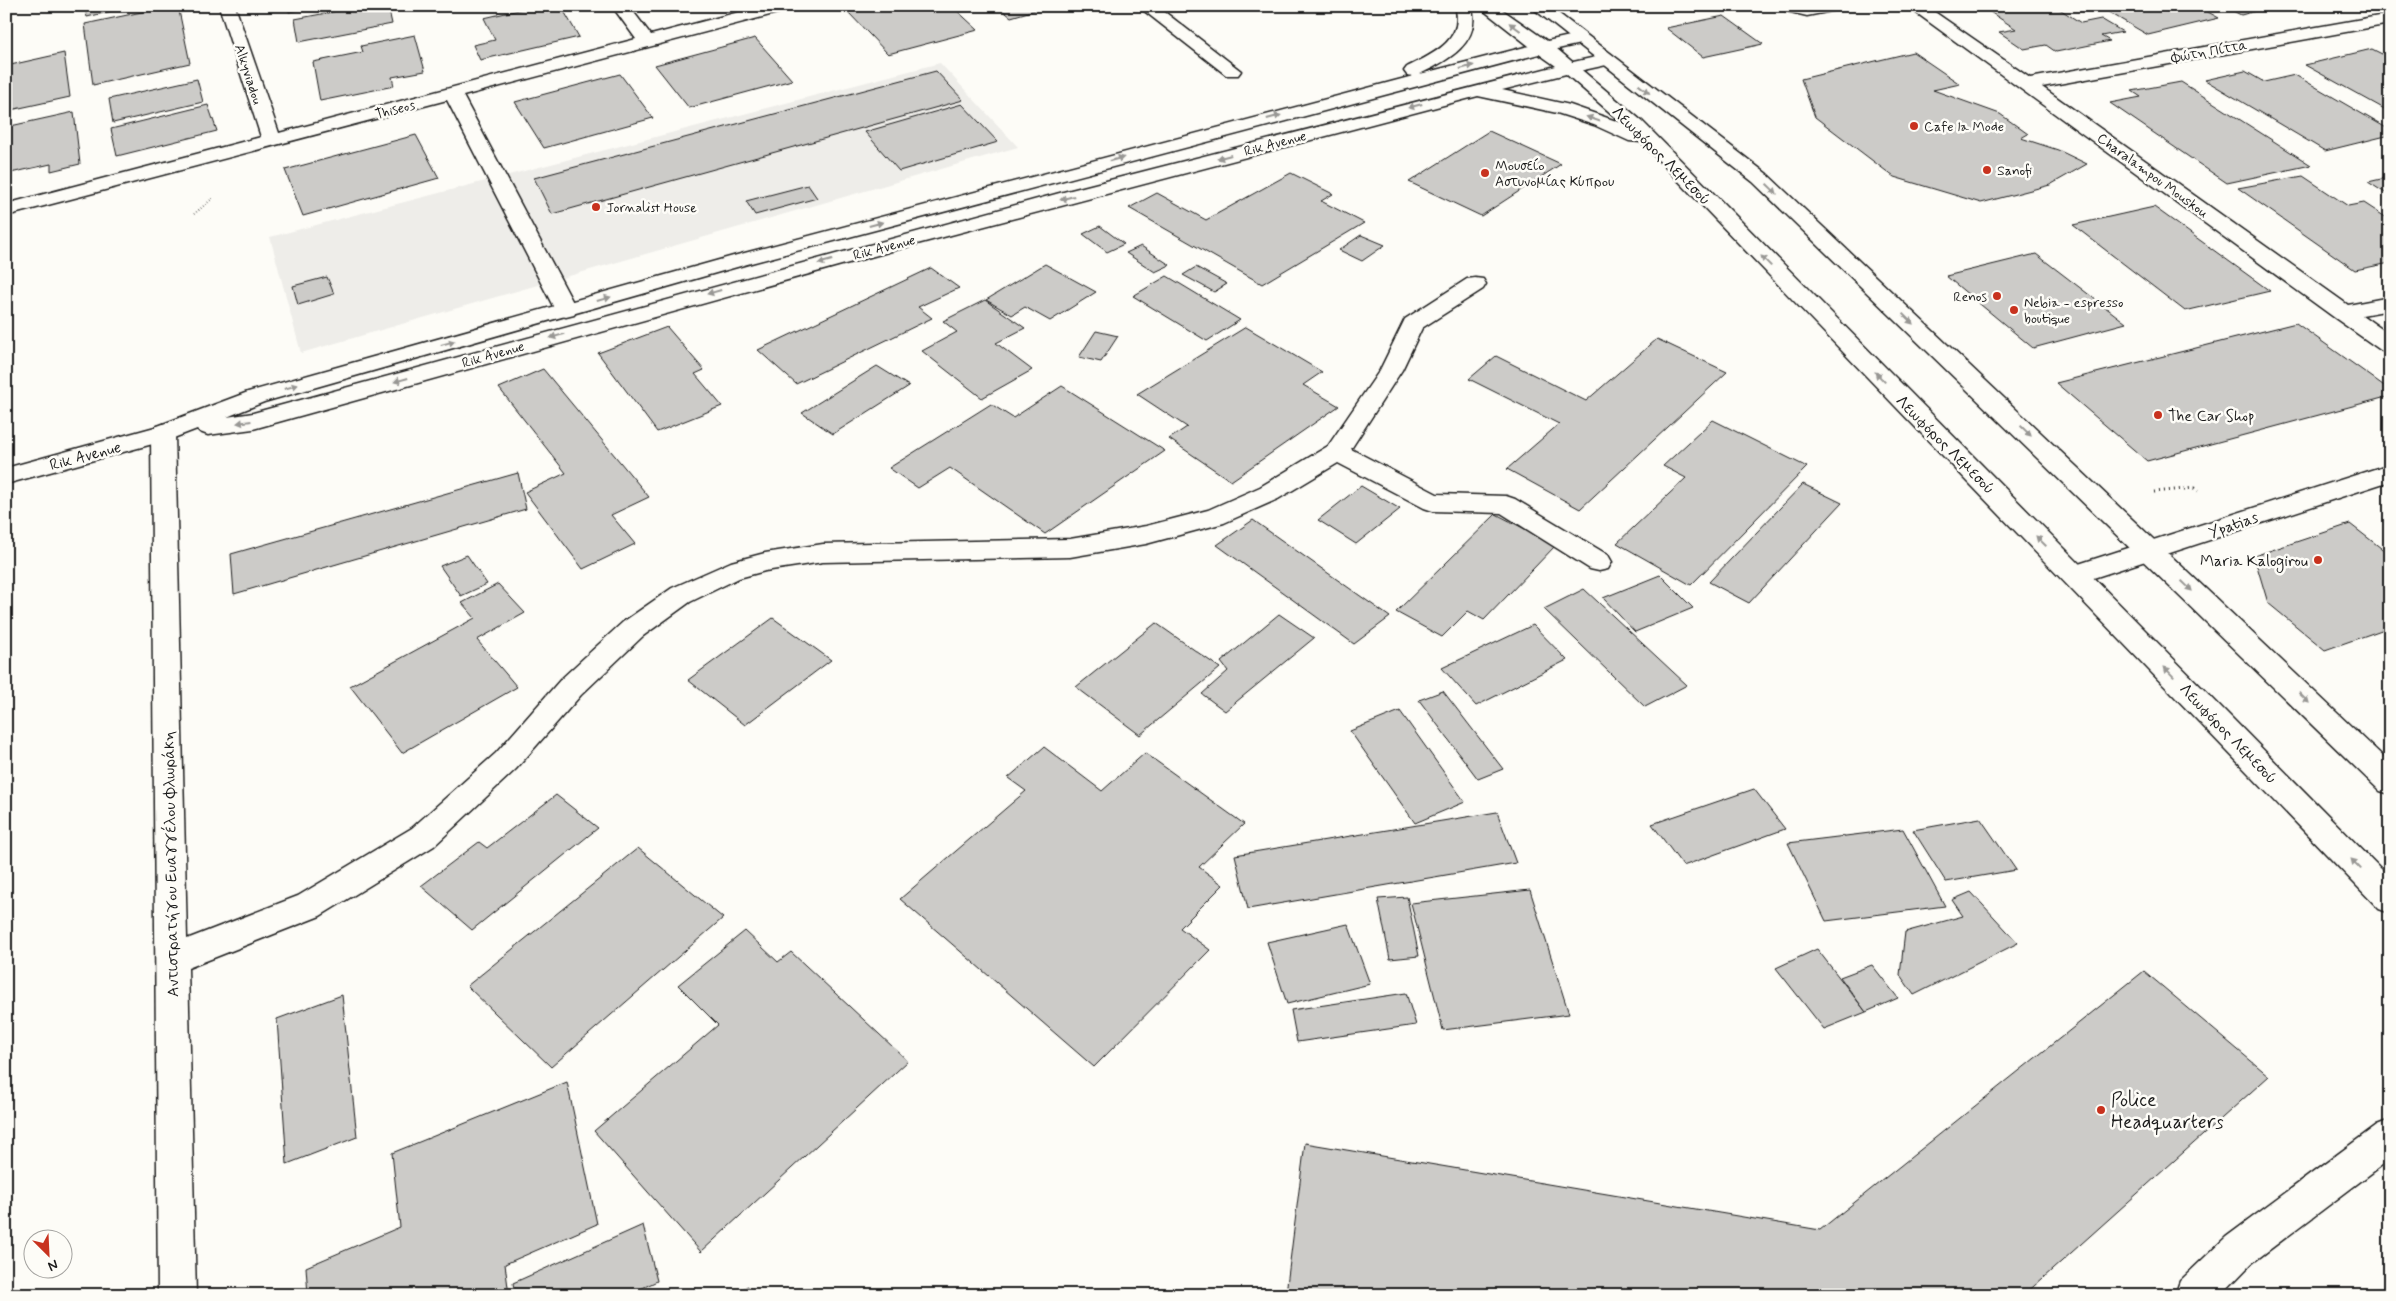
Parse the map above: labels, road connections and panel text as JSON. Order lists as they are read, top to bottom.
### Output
{
  "streets": {
    "main road": [
      "Φώτη Πίττα",
      "Alkyviadou",
      "Thiseos",
      "Rik Avenue",
      "Λεωφόρος Λεμεσού",
      "Charalampou Mouskou",
      "Ypatias",
      "Αντιστρατήγου Ευαγγέλου Φλωράκη"
    ]
  },
  "crossings": [
    ["Φώτη Πίττα", "Charalampou Mouskou"],
    ["Alkyviadou", "Thiseos"],
    ["Rik Avenue", "Λεωφόρος Λεμεσού"],
    ["Rik Avenue", "Αντιστρατήγου Ευαγγέλου Φλωράκη"],
    ["Λεωφόρος Λεμεσού", "Ypatias"]
  ],
  "places": [
    "Cafe la Mode",
    "Sanofi",
    "Μουσείο Αστυνομίας Κύπρου",
    "Jornalist House",
    "Renos",
    "Nebia - espresso boutique",
    "The Car Shop",
    "Maria Kalogirou",
    "Police Headquarters"
  ],
  "north": "bottom right"
}
